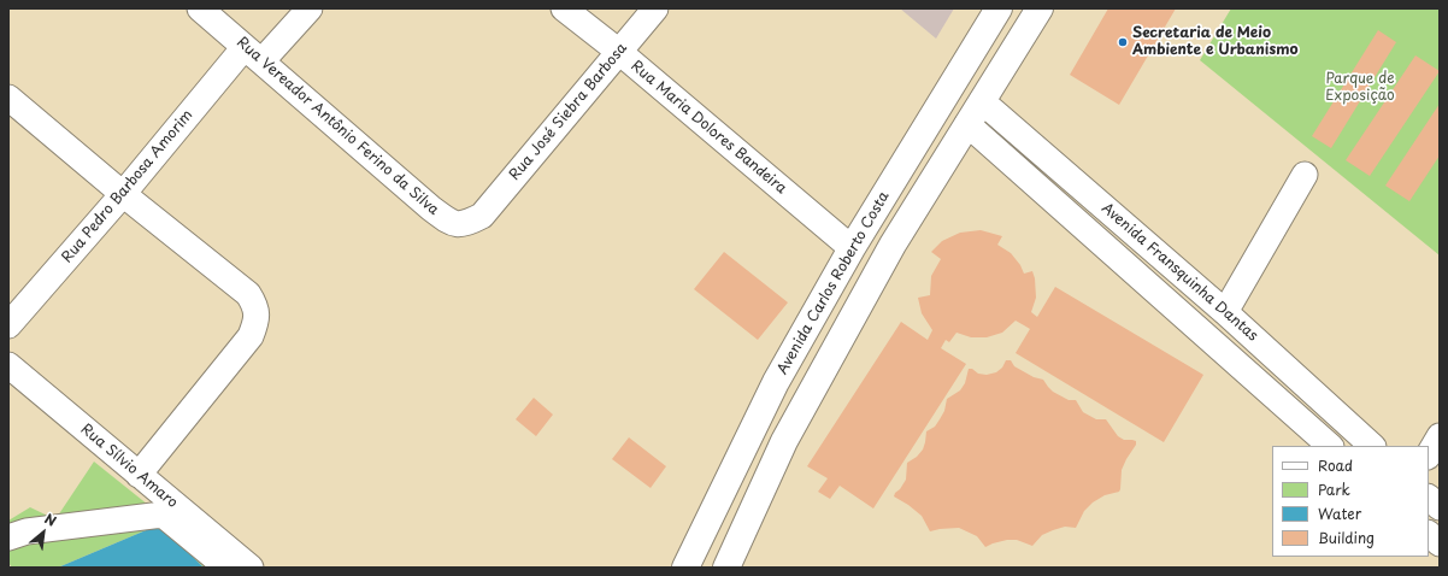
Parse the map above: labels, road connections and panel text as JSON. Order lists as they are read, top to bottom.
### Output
{
  "streets": {
    "main road": ["Avenida Carlos Roberto Costa"],
    "street": [
      "Rua José Siebra Barbosa",
      "Rua Vereador Antônio Ferino da Silva",
      "Rua Maria Dolores Bandeira",
      "Rua Pedro Barbosa Amorim",
      "Avenida Fransquinha Dantas",
      "Rua Sílvio Amaro"
    ]
  },
  "crossings": [
    ["Rua José Siebra Barbosa", "Rua Vereador Antônio Ferino da Silva"],
    ["Rua José Siebra Barbosa", "Rua Maria Dolores Bandeira"],
    ["Rua Vereador Antônio Ferino da Silva", "Rua Pedro Barbosa Amorim"],
    ["Rua Maria Dolores Bandeira", "Avenida Carlos Roberto Costa"]
  ],
  "parks": ["Parque de Exposição"],
  "places": ["Secretaria de Meio Ambiente e Urbanismo"],
  "legend": [
    "Road",
    "Park",
    "Water",
    "Building"
  ],
  "north": "top right"
}
